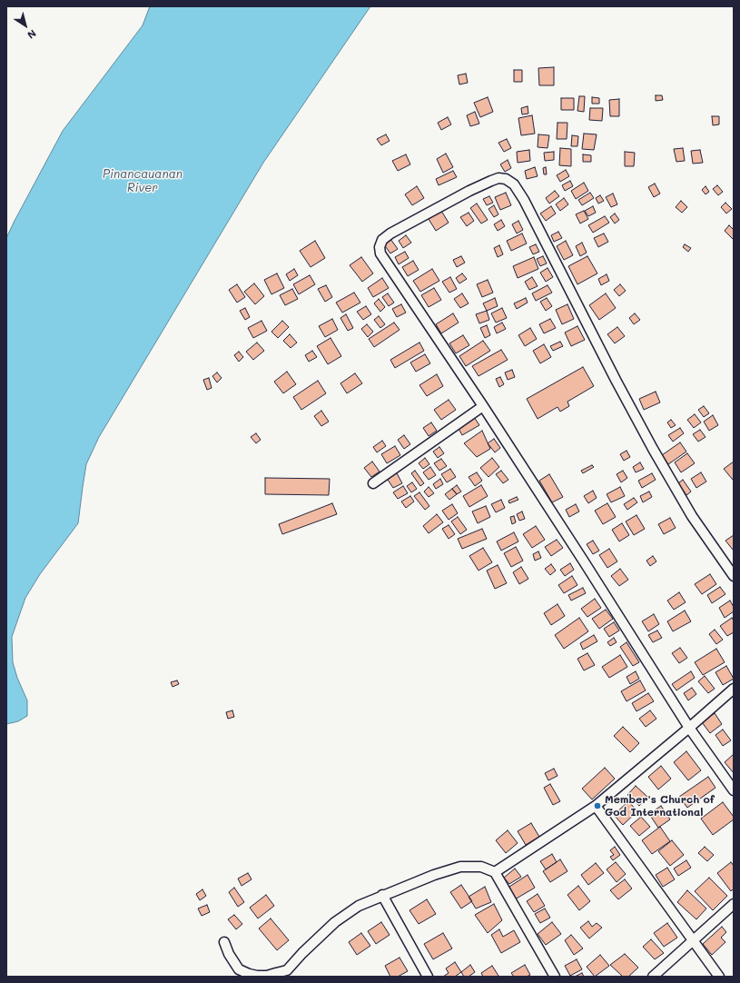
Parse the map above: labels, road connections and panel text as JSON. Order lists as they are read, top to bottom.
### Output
{
  "water": ["Pinancauanan River"],
  "places": ["Member's Church of God International"],
  "north": "bottom right"
}
